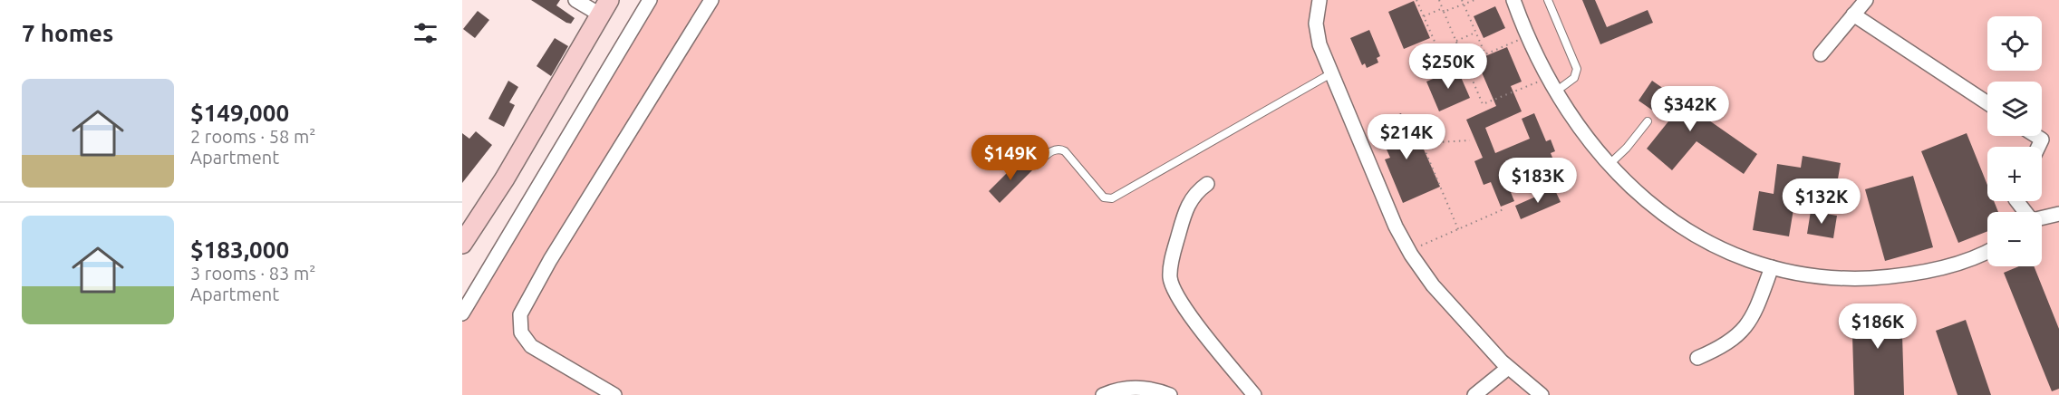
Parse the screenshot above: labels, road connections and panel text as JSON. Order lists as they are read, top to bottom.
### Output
{
  "page": {
    "heading": "7 homes",
    "map_buttons": ["+", "−"],
    "price": [
      "$250K",
      "$342K",
      "$214K",
      "$149K",
      "$183K",
      "$132K",
      "$186K"
    ],
    "list": [
      {
        "name": "$149,000",
        "note": "2 rooms · 58 m² · Apartment"
      },
      {
        "name": "$183,000",
        "note": "3 rooms · 83 m² · Apartment"
      }
    ]
  }
}
